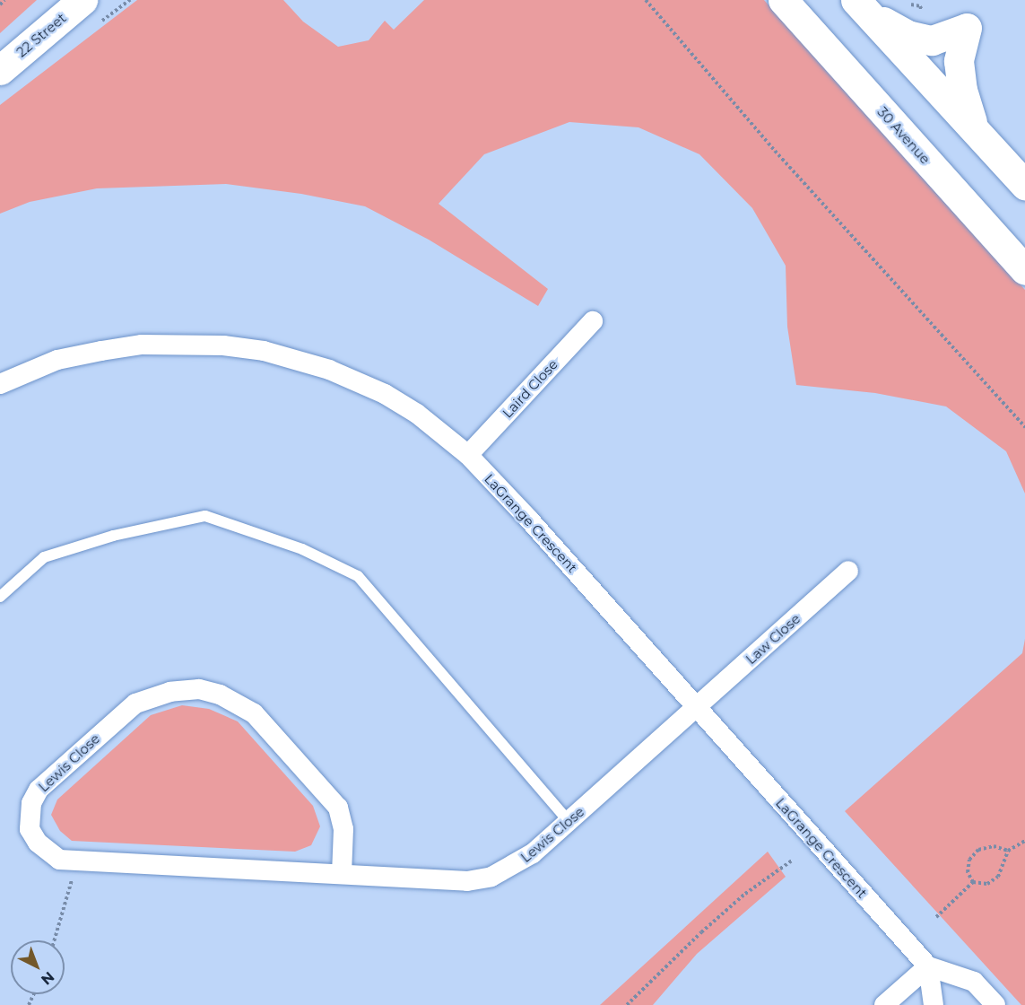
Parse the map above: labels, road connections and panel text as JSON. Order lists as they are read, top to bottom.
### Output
{
  "streets": {
    "main road": ["22 Street", "30 Avenue"],
    "street": [
      "Laird Close",
      "LaGrange Crescent",
      "Law Close",
      "Lewis Close"
    ]
  },
  "crossings": [
    ["Laird Close", "LaGrange Crescent"],
    ["LaGrange Crescent", "Law Close"],
    ["LaGrange Crescent", "Lewis Close"],
    ["Law Close", "Lewis Close"]
  ],
  "north": "bottom right"
}
